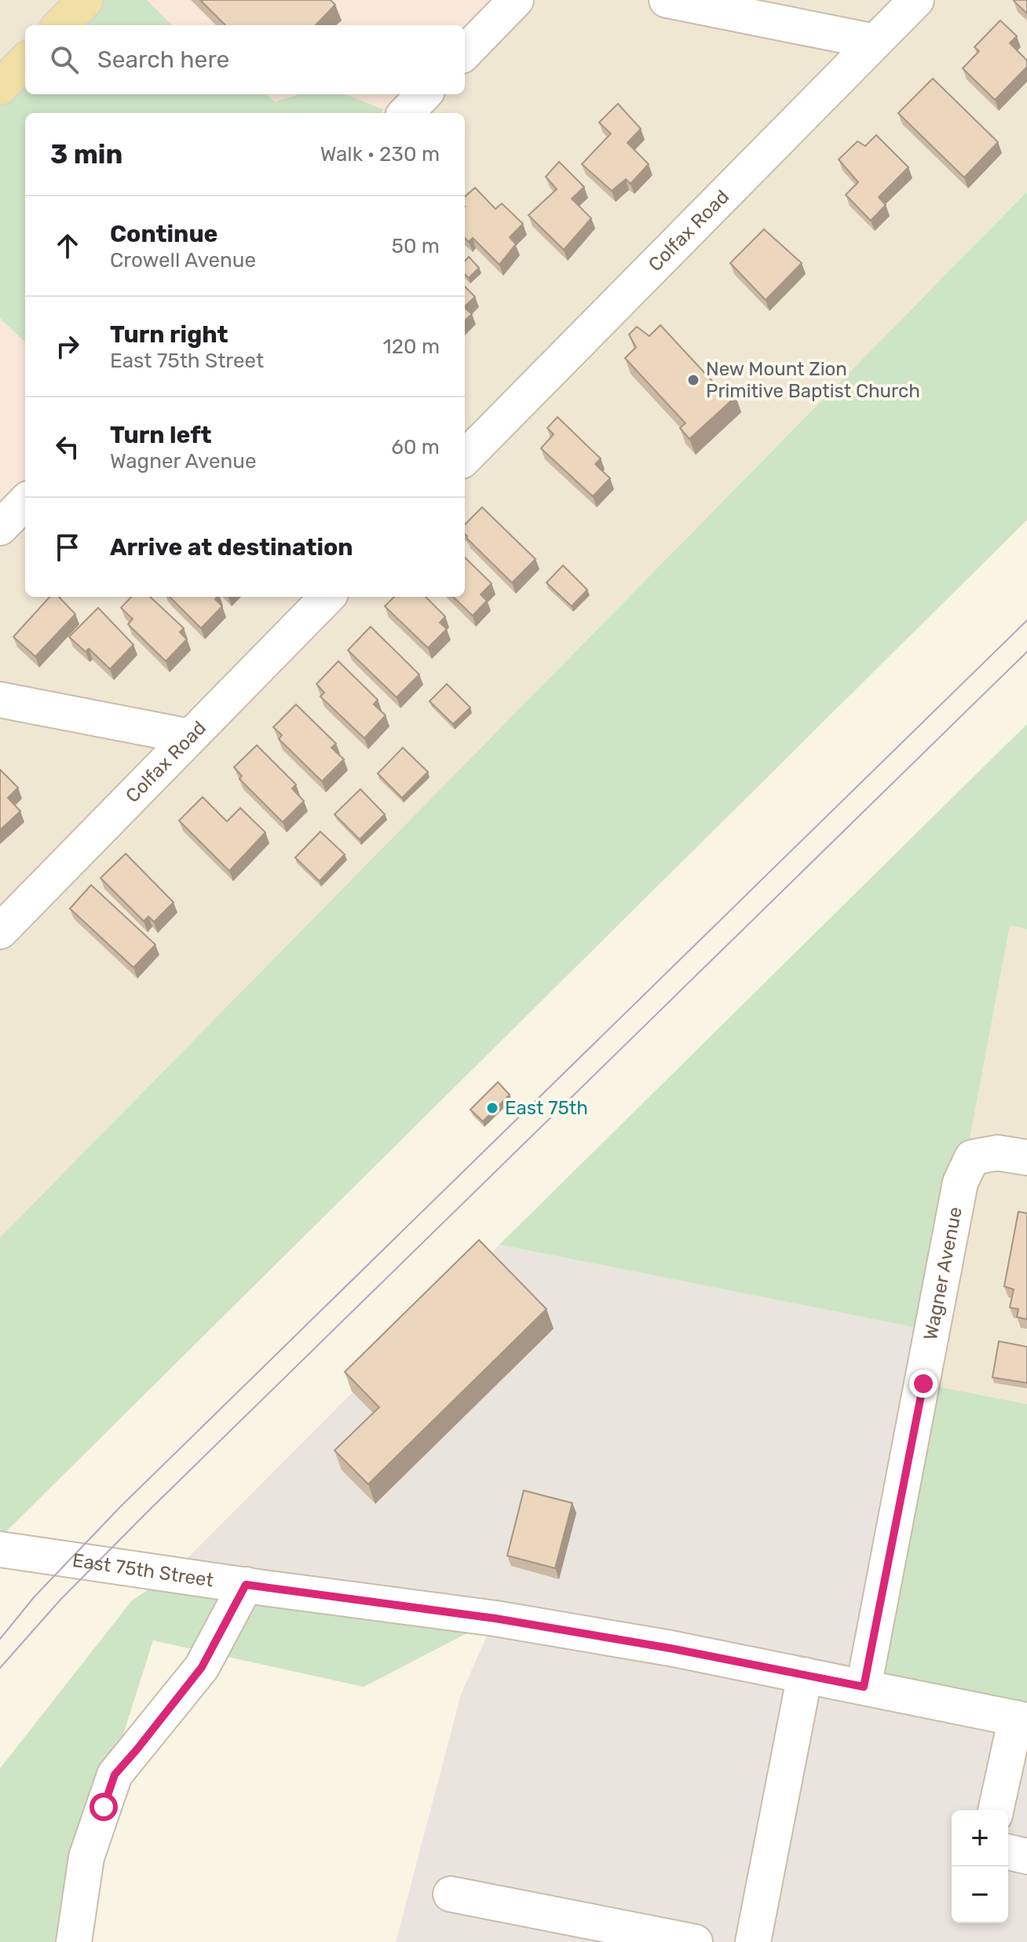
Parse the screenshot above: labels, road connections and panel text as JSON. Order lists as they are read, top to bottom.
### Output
{
  "streets": {
    "street": ["Colfax Road", "Wagner Avenue", "East 75th Street"]
  },
  "crossings": [
    ["Wagner Avenue", "East 75th Street"]
  ],
  "places": ["New Mount Zion Primitive Baptist Church", "East 75th"],
  "page": {
    "search": "Search here",
    "heading": ["3 min", "Walk · 230 m"],
    "list": [
      ["Continue", "Crowell Avenue", "50 m"],
      ["Turn right", "East 75th Street", "120 m"],
      ["Turn left", "Wagner Avenue", "60 m"],
      "Arrive at destination"
    ],
    "map_buttons": ["+", "−"]
  }
}
